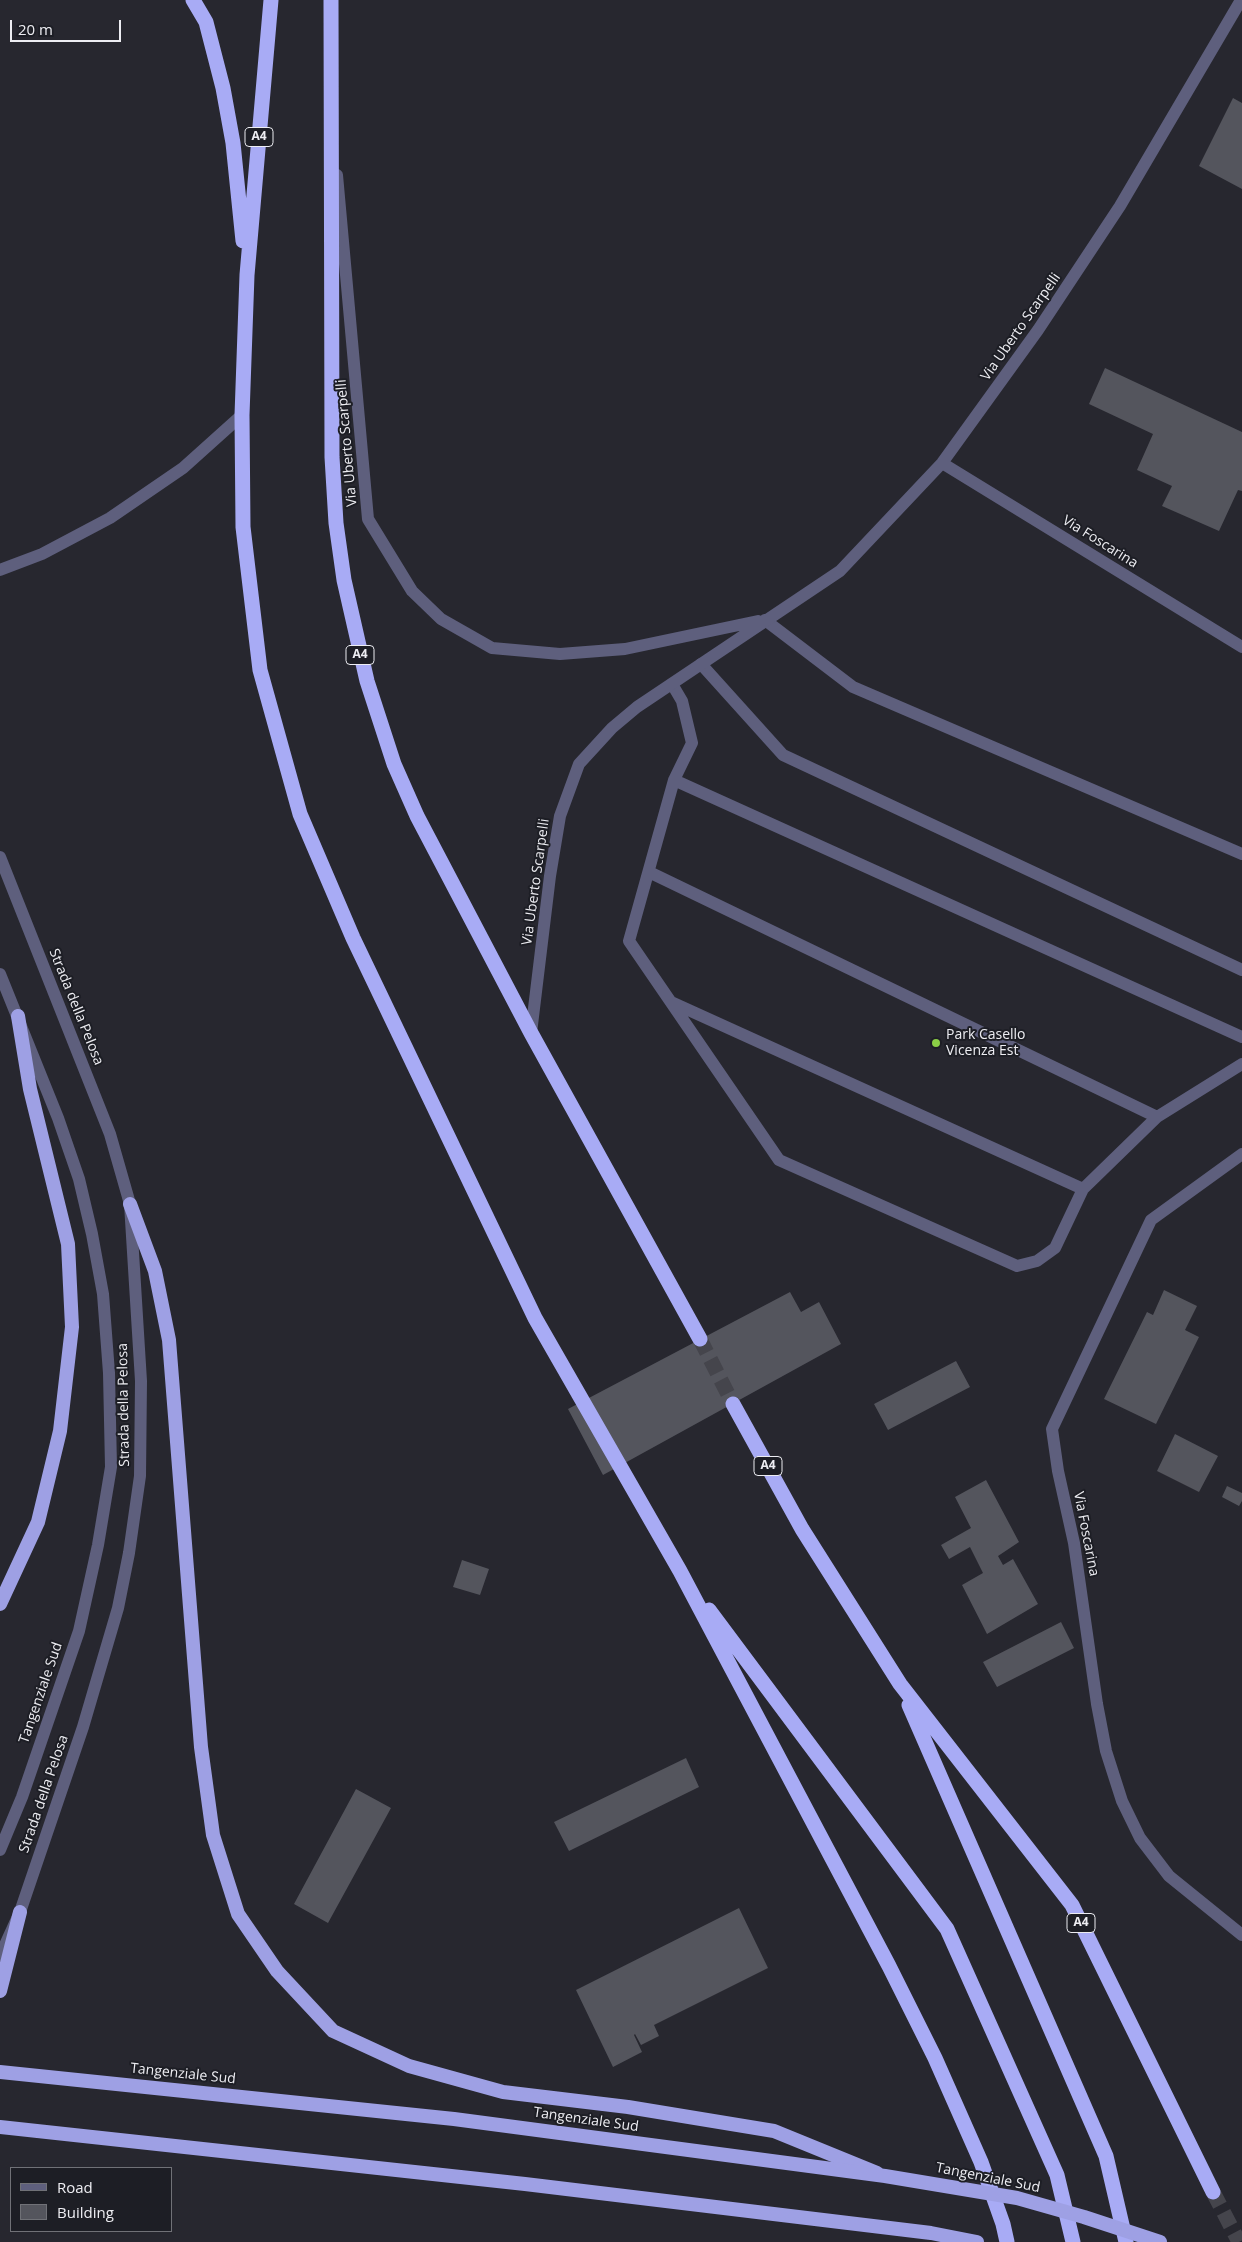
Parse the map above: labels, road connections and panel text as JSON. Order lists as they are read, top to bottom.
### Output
{
  "streets": {
    "highway": ["A4", "Tangenziale Sud"],
    "street": ["Via Uberto Scarpelli", "Via Foscarina", "Strada della Pelosa"]
  },
  "crossings": [
    ["A4", "Via Uberto Scarpelli"],
    ["Via Uberto Scarpelli", "Via Foscarina"],
    ["Strada della Pelosa", "Tangenziale Sud"]
  ],
  "places": ["Park Casello Vicenza Est"],
  "legend": ["Road", "Building"],
  "scale_bar": "20 m"
}
